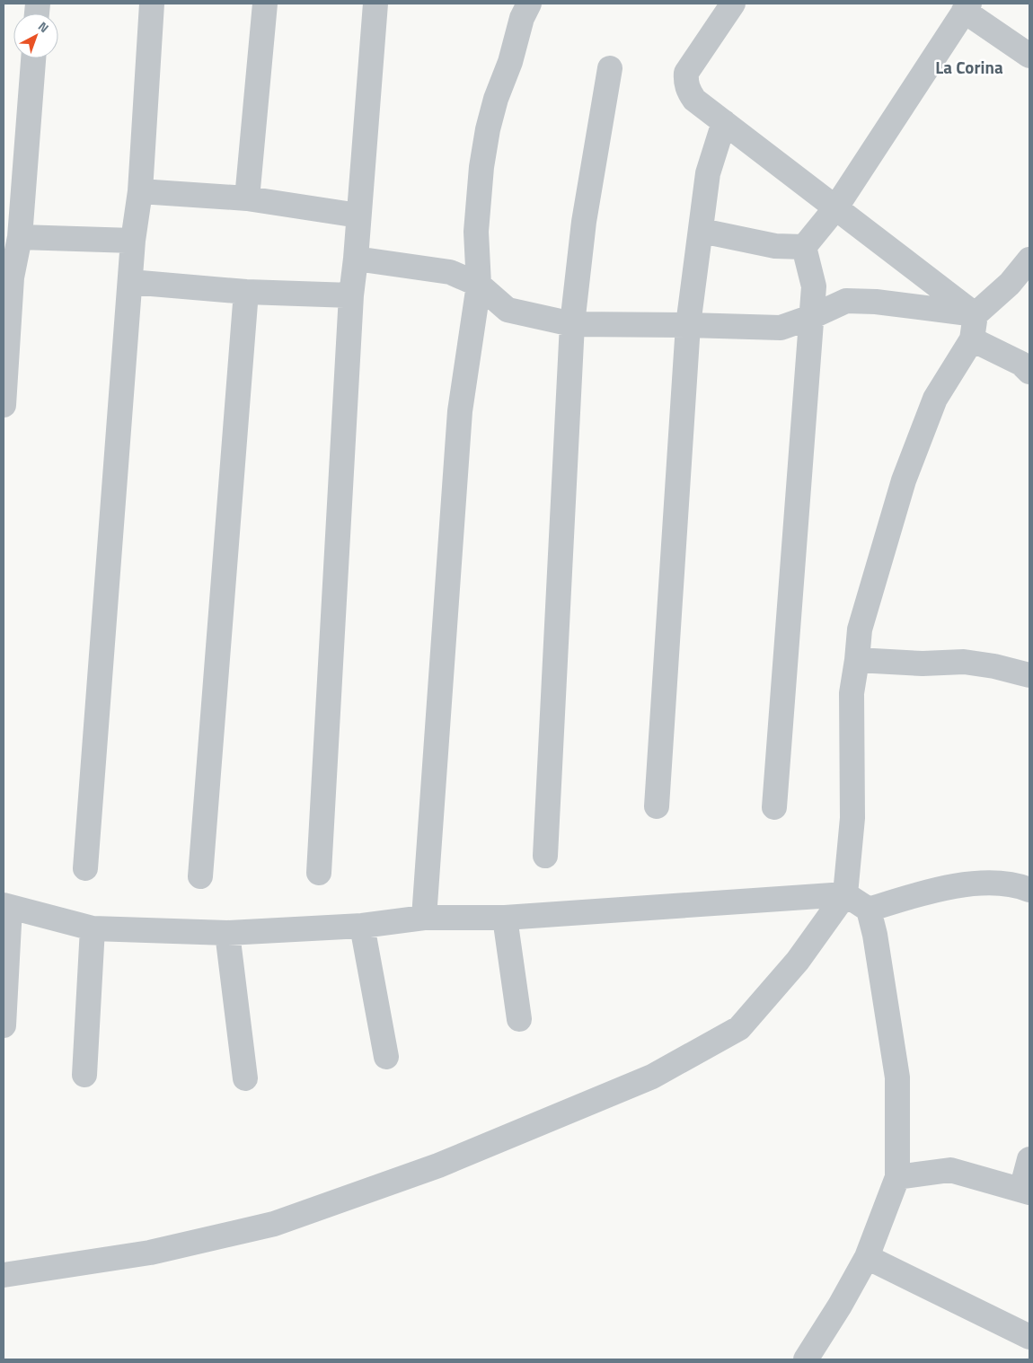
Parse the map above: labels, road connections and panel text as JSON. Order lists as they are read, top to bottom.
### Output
{
  "districts": ["La Corina"],
  "north": "top right"
}
